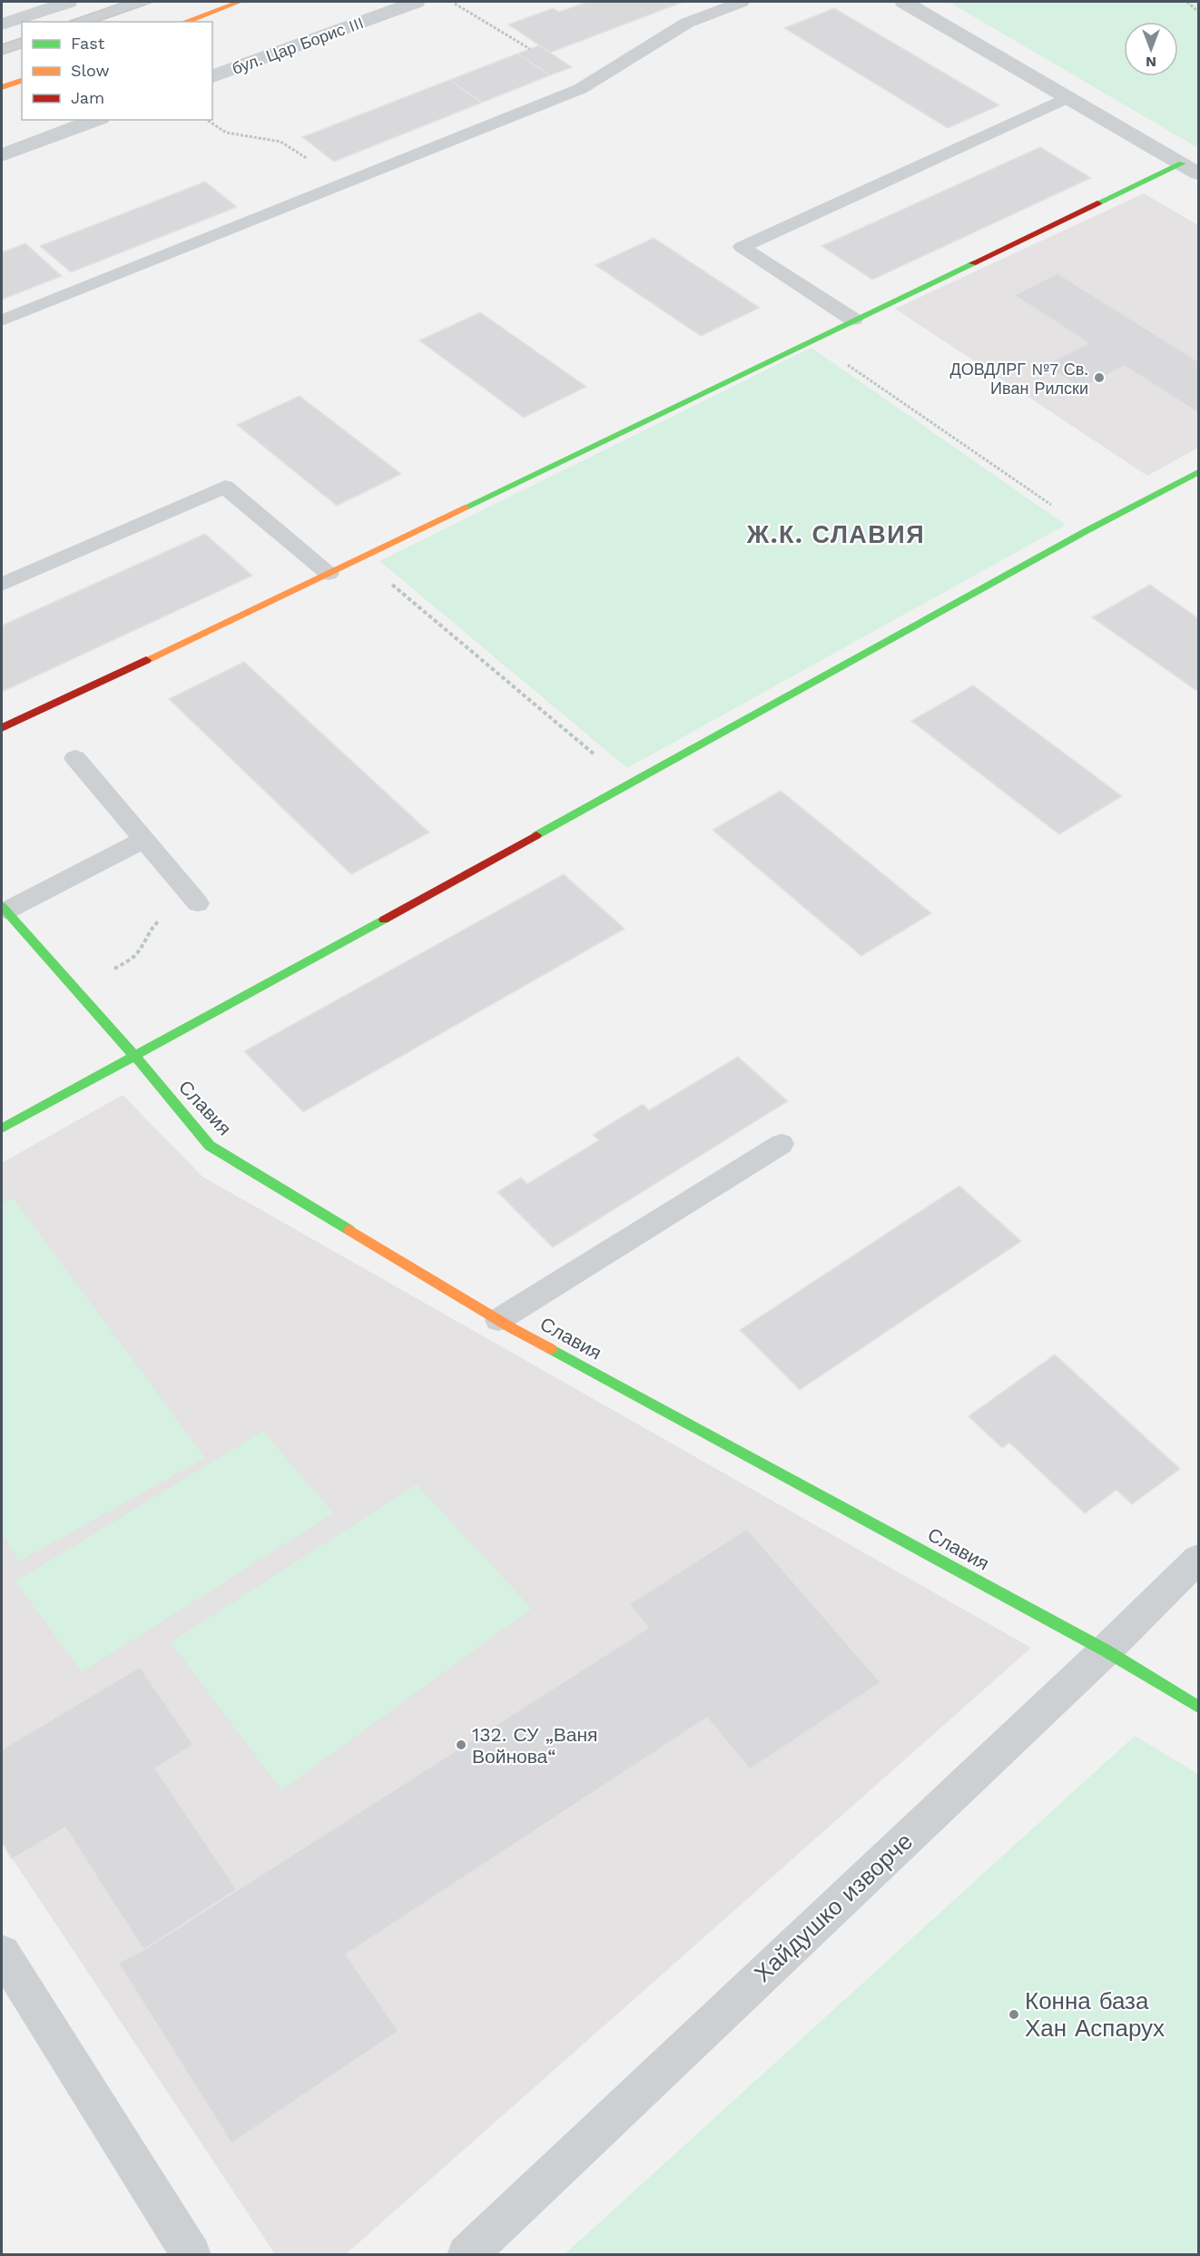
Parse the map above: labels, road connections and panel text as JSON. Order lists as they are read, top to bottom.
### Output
{
  "streets": {
    "street": ["бул. Цар Борис III", "Славия", "Хайдушко изворче"]
  },
  "crossings": [
    ["Славия", "Хайдушко изворче"]
  ],
  "districts": ["Ж.К. СЛАВИЯ"],
  "places": ["ДОВДЛРГ №7 Св. Иван Рилски", "132. СУ „Ваня Войнова“", "Конна база Хан Аспарух"],
  "legend": ["Fast", "Slow", "Jam"],
  "north": "bottom"
}
